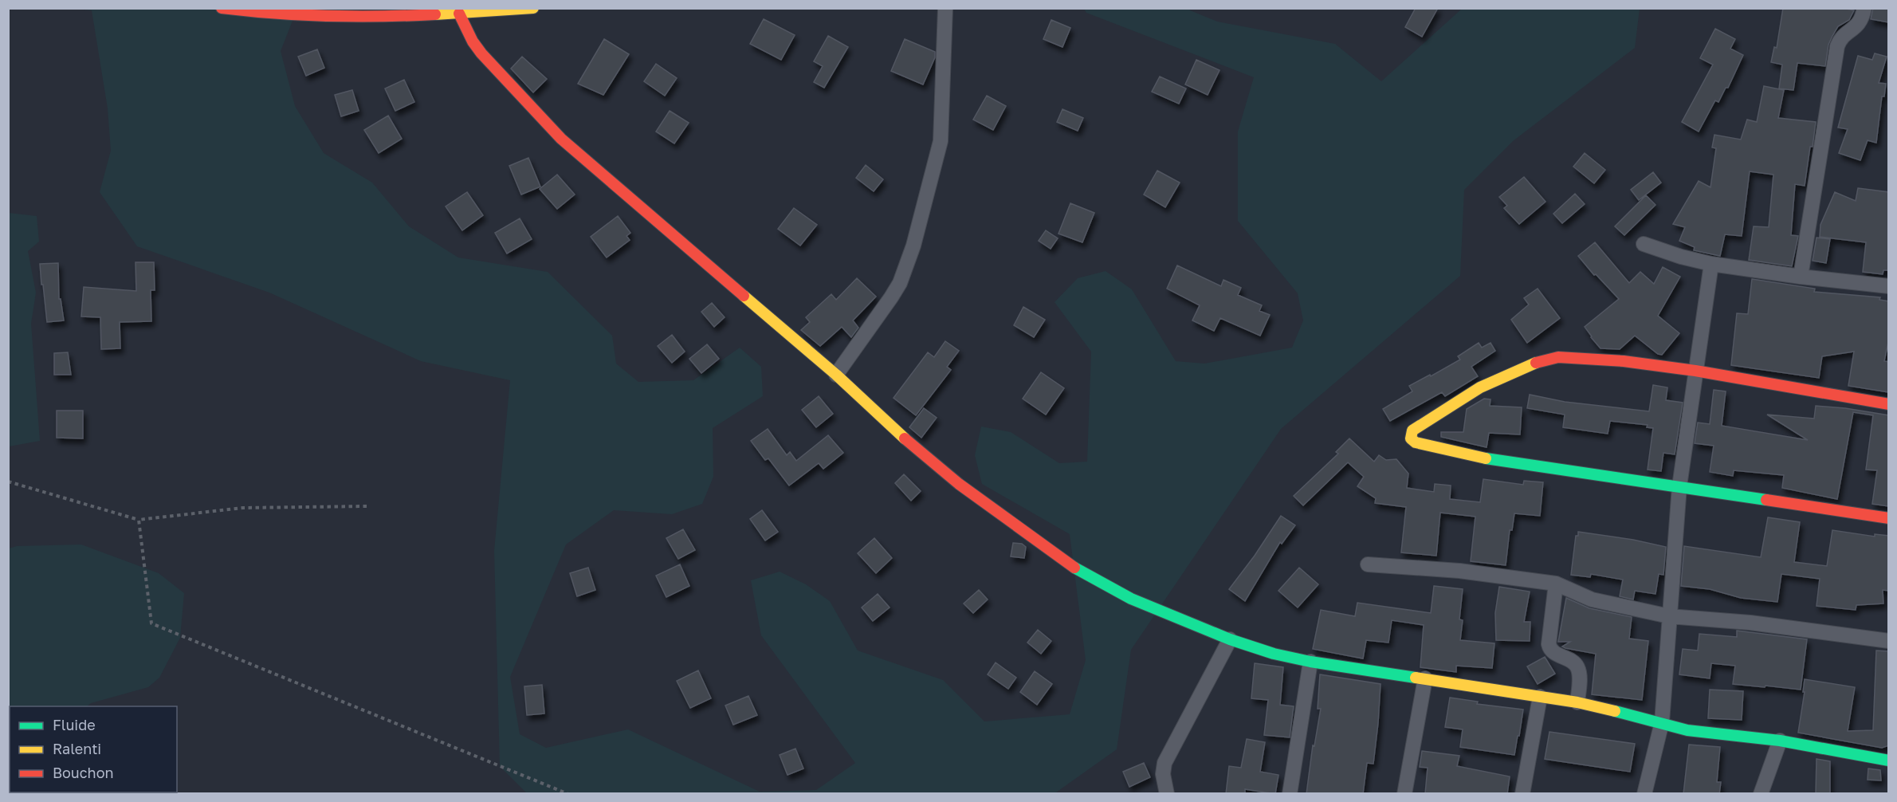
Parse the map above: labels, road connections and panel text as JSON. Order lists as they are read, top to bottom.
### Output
{
  "legend": ["Fluide", "Ralenti", "Bouchon"]
}
